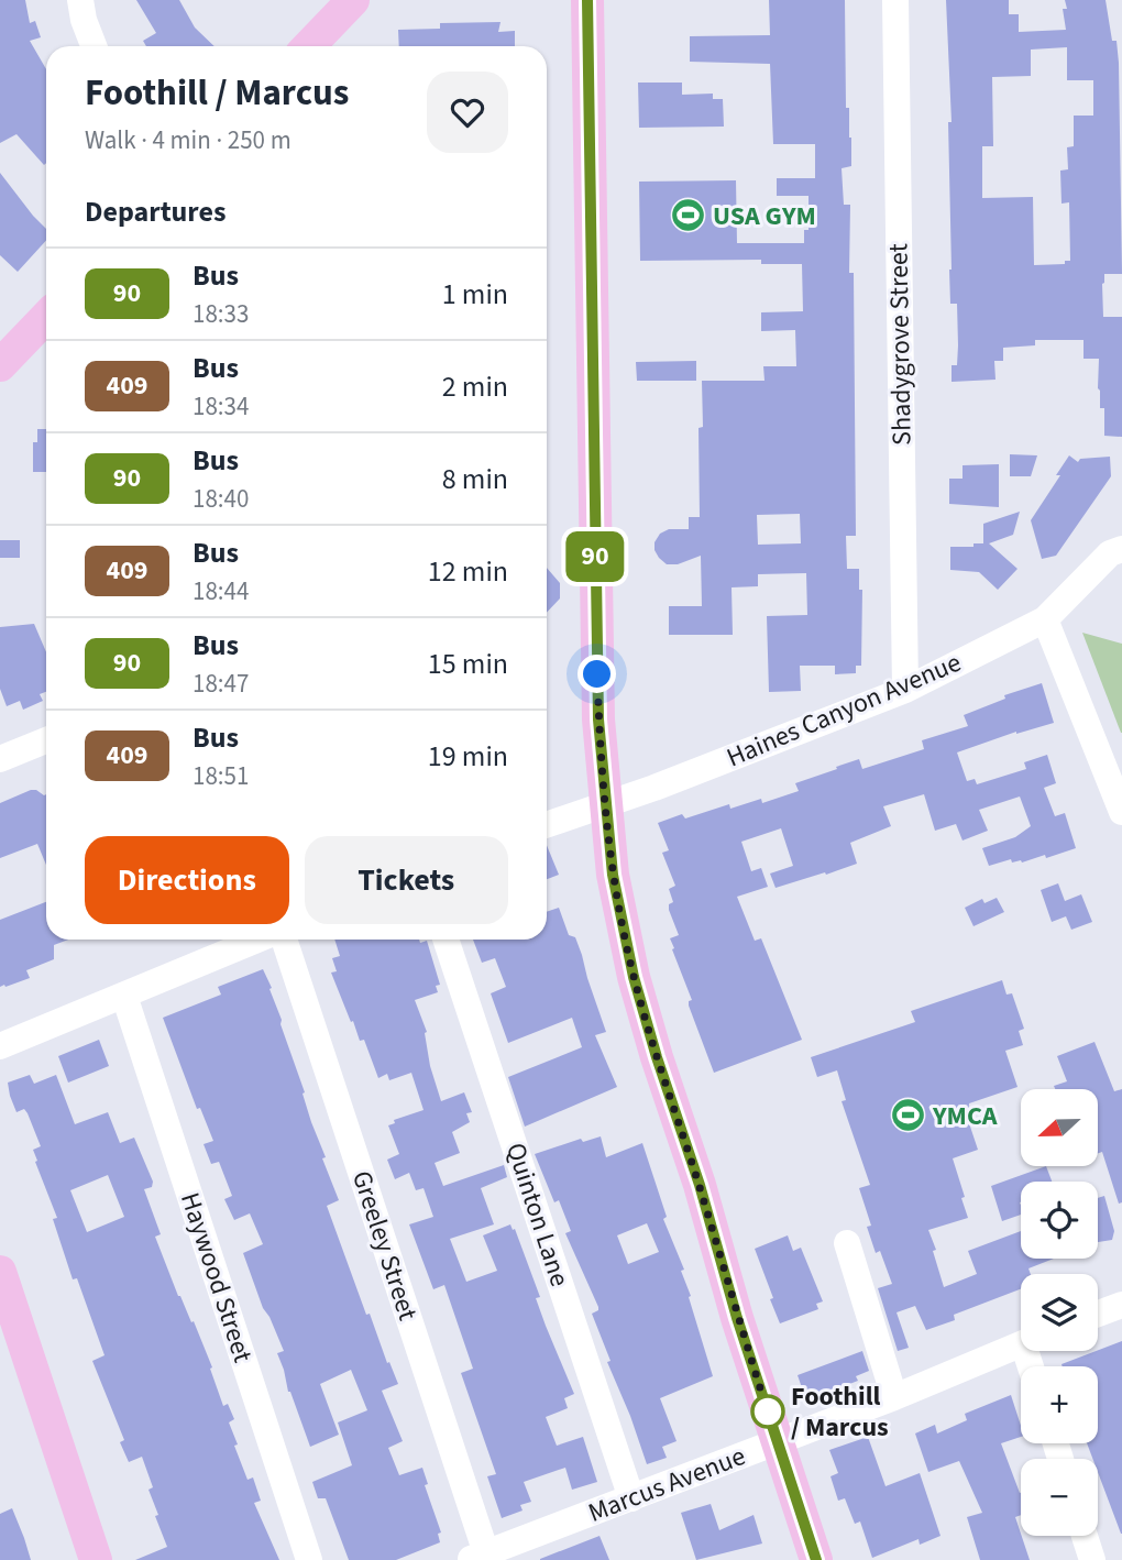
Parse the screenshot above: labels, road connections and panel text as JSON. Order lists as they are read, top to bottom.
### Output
{
  "streets": {
    "street": [
      "Shadygrove Street",
      "Haines Canyon Avenue",
      "Quinton Lane",
      "Greeley Street",
      "Haywood Street",
      "Marcus Avenue"
    ]
  },
  "crossings": [
    ["Shadygrove Street", "Haines Canyon Avenue"],
    ["Quinton Lane", "Marcus Avenue"],
    ["Greeley Street", "Marcus Avenue"]
  ],
  "places": {
    "sports": ["USA GYM", "YMCA"],
    "other": ["Foothill / Marcus"]
  },
  "lines": ["bus line 90"],
  "north": "left",
  "page": {
    "on_map": "90",
    "heading": [
      ["Foothill / Marcus", "Walk · 4 min · 250 m"],
      "Departures"
    ],
    "list": [
      {
        "mark": "90",
        "name": "Bus",
        "note": "18:33",
        "value": "1 min"
      },
      {
        "mark": "409",
        "name": "Bus",
        "note": "18:34",
        "value": "2 min"
      },
      {
        "mark": "90",
        "name": "Bus",
        "note": "18:40",
        "value": "8 min"
      },
      {
        "mark": "409",
        "name": "Bus",
        "note": "18:44",
        "value": "12 min"
      },
      {
        "mark": "90",
        "name": "Bus",
        "note": "18:47",
        "value": "15 min"
      },
      {
        "mark": "409",
        "name": "Bus",
        "note": "18:51",
        "value": "19 min"
      }
    ],
    "buttons": ["Directions", "Tickets"],
    "map_buttons": ["+", "−"]
  }
}
